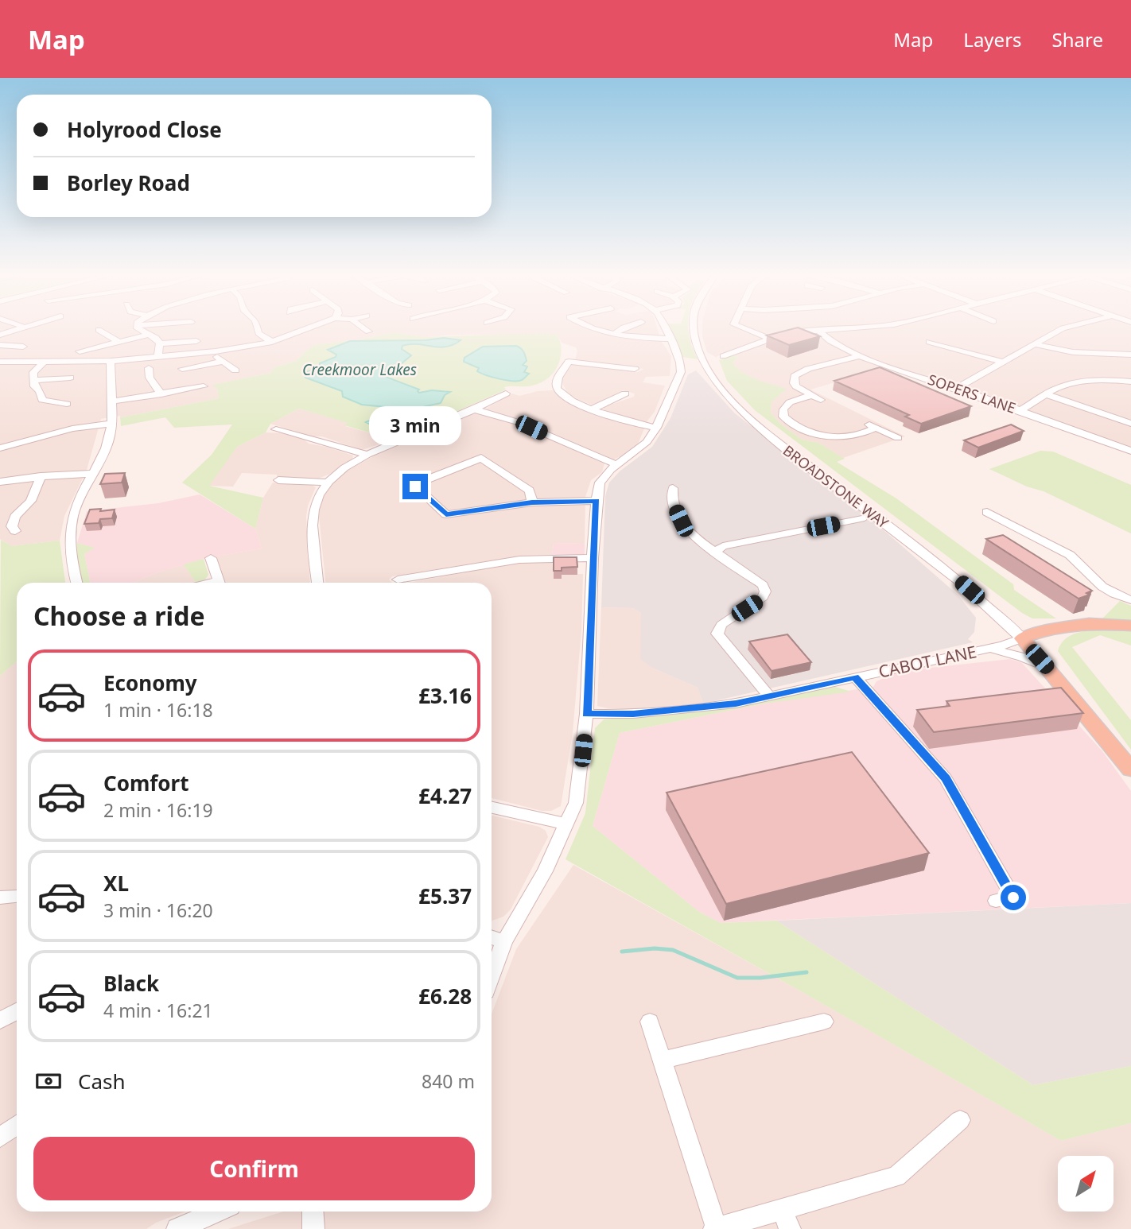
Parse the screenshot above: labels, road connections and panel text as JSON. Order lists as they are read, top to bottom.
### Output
{
  "streets": {
    "main road": ["BROADSTONE WAY", "CABOT LANE"],
    "street": ["SOPERS LANE"]
  },
  "crossings": [
    ["BROADSTONE WAY", "CABOT LANE"]
  ],
  "water": ["Creekmoor Lakes"],
  "north": "top right",
  "page": {
    "header": "Map",
    "nav": ["Map", "Layers", "Share"],
    "banner": ["Holyrood Close", "Borley Road"],
    "bubble": "3 min",
    "heading": "Choose a ride",
    "list": [
      {
        "name": "Economy",
        "note": "1 min · 16:18",
        "value": "£3.16"
      },
      {
        "name": "Comfort",
        "note": "2 min · 16:19",
        "value": "£4.27"
      },
      {
        "name": "XL",
        "note": "3 min · 16:20",
        "value": "£5.37"
      },
      {
        "name": "Black",
        "note": "4 min · 16:21",
        "value": "£6.28"
      }
    ],
    "pay": ["Cash", "840 m"],
    "buttons": "Confirm"
  }
}
